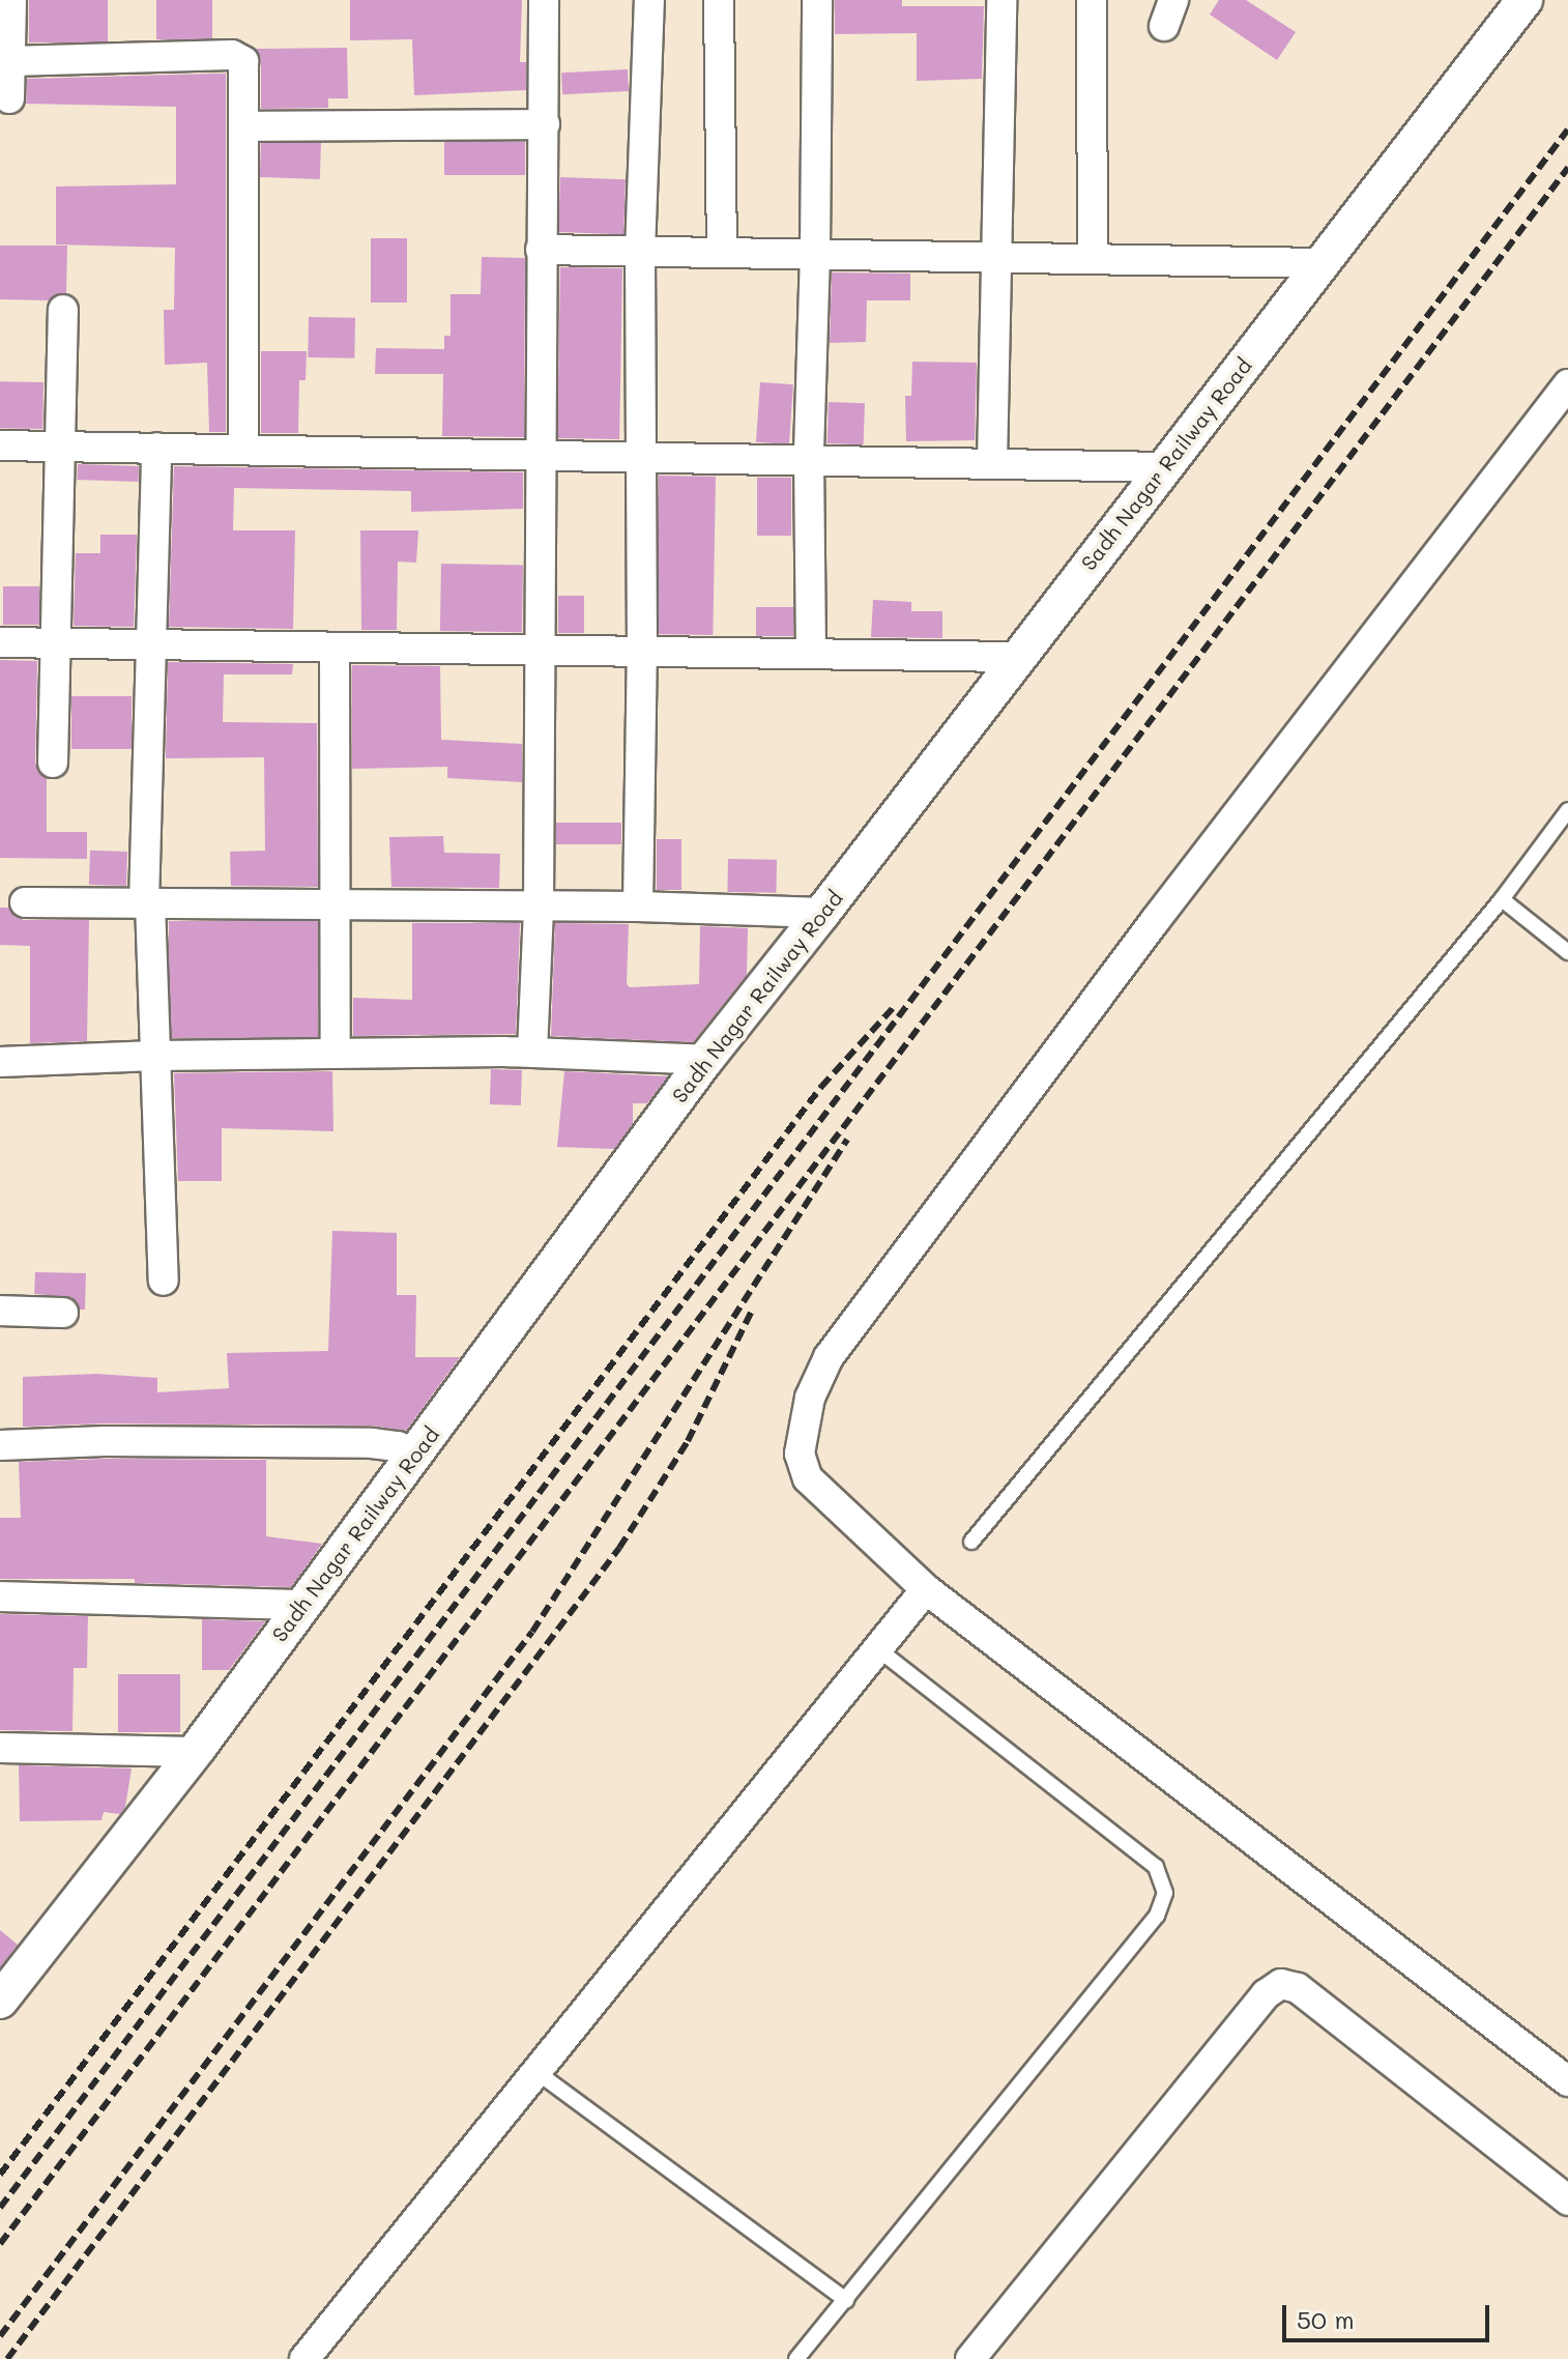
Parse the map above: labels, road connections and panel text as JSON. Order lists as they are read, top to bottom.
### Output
{
  "streets": {
    "street": ["Sadh Nagar Railway Road"]
  },
  "scale_bar": "50 m"
}
